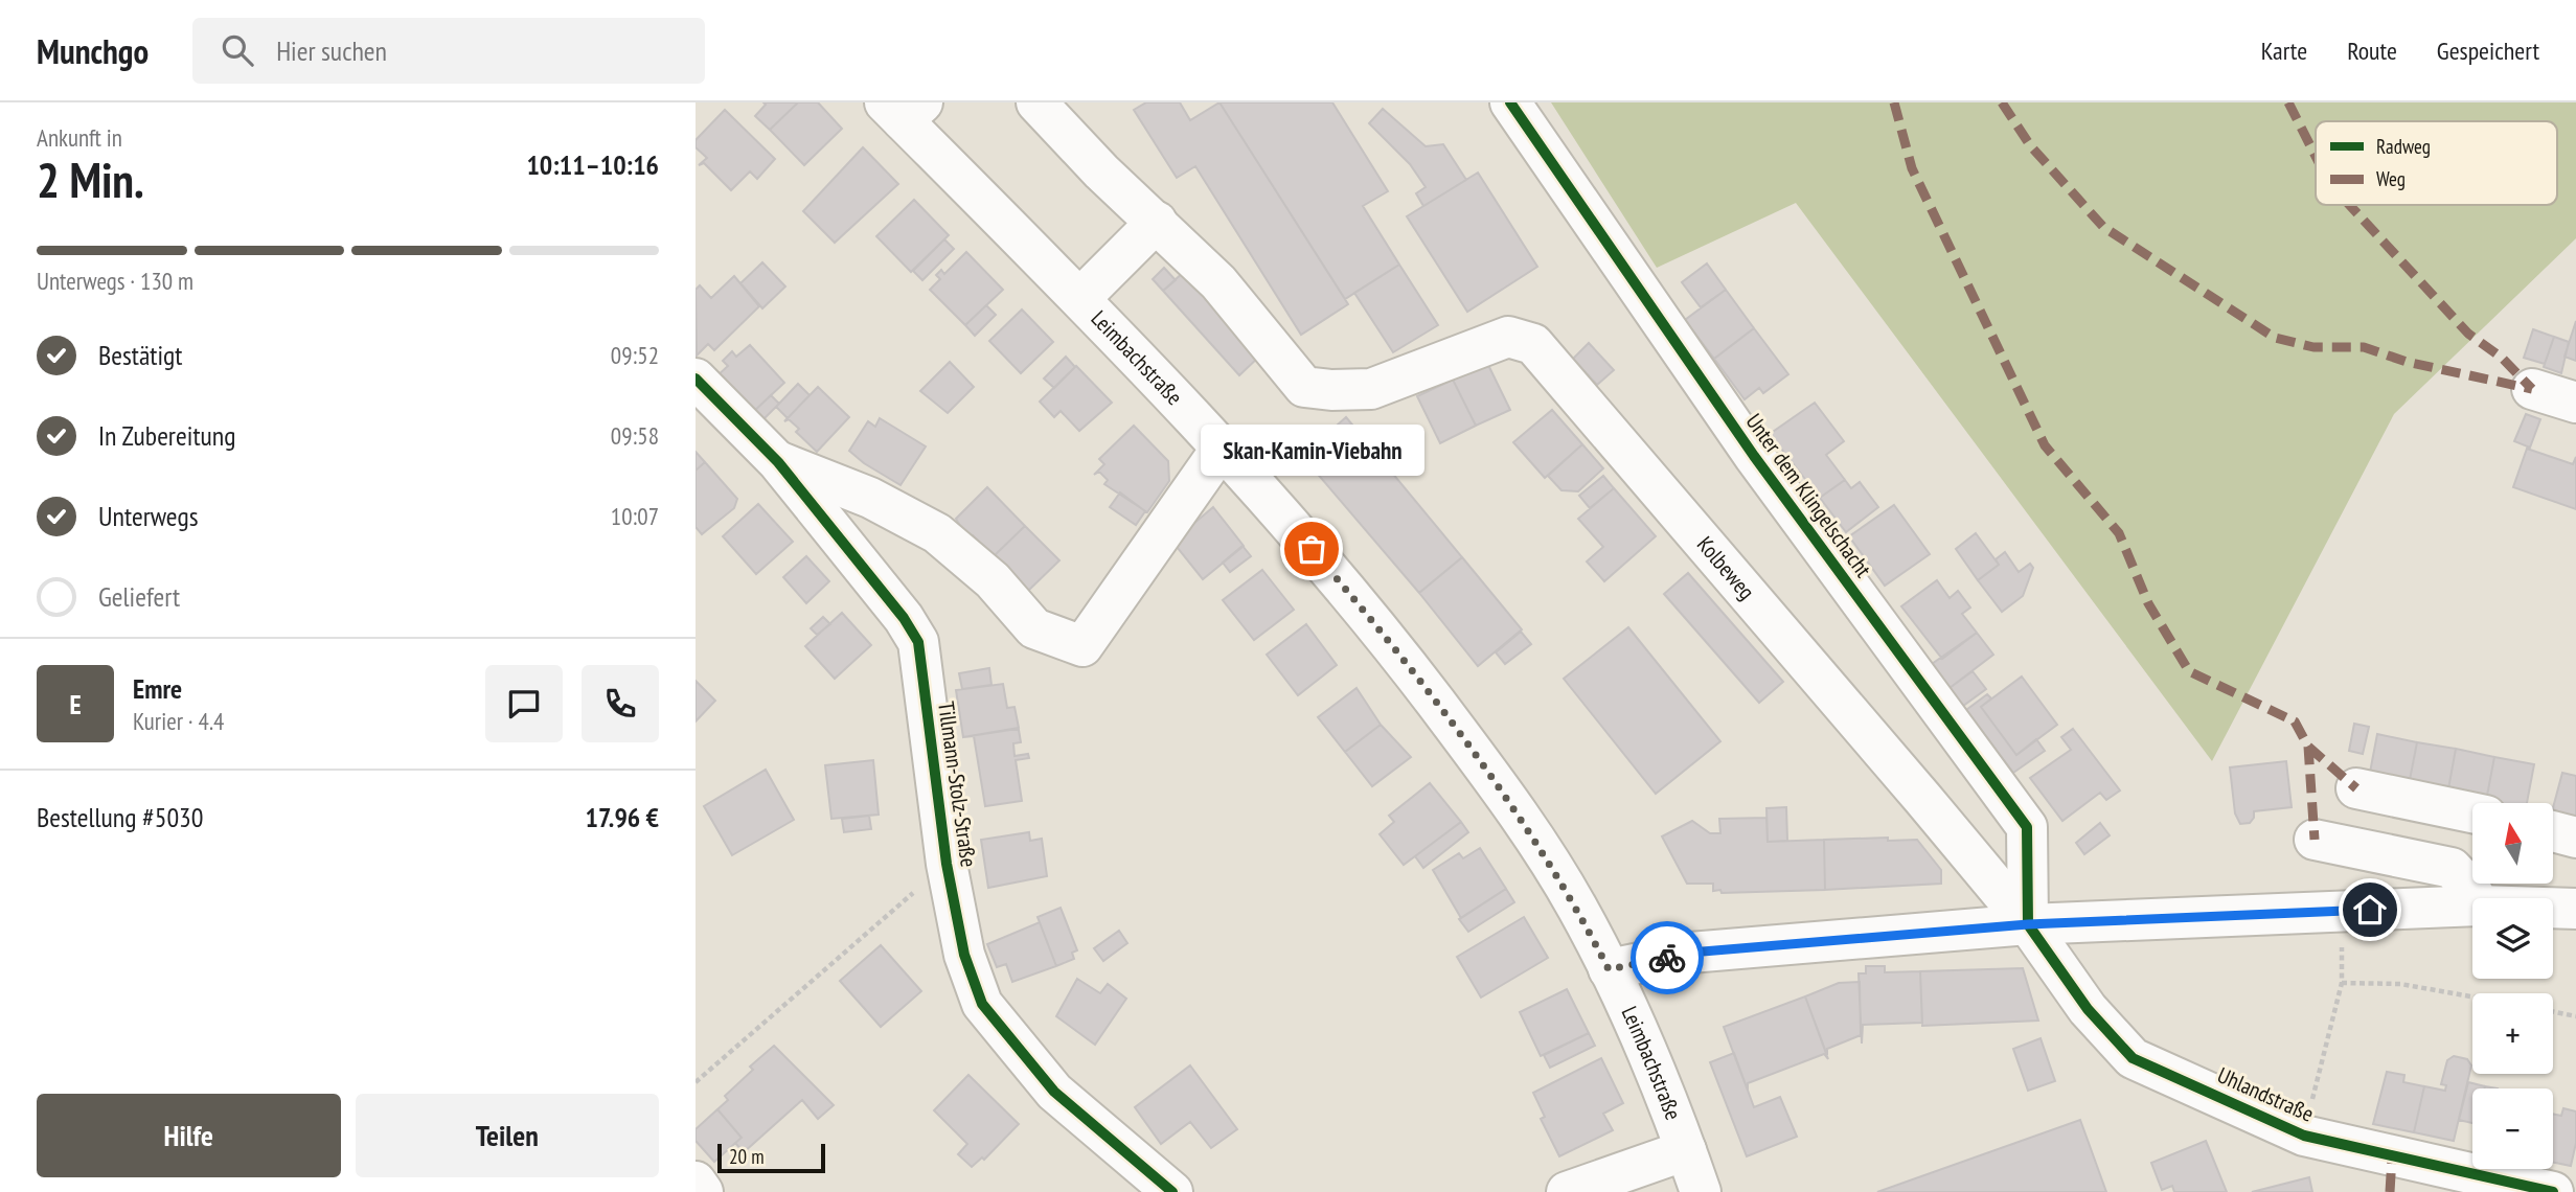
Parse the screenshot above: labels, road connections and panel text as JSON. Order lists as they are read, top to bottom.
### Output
{
  "streets": {
    "street": [
      "Leimbachstraße",
      "Unter dem Klingelschacht",
      "Kolbeweg",
      "Tillmann-Stolz-Straße",
      "Uhlandstraße"
    ]
  },
  "crossings": [
    ["Leimbachstraße", "Tillmann-Stolz-Straße"],
    ["Unter dem Klingelschacht", "Kolbeweg"],
    ["Unter dem Klingelschacht", "Uhlandstraße"],
    ["Kolbeweg", "Uhlandstraße"]
  ],
  "places": ["Skan-Kamin-Viebahn"],
  "legend": ["Radweg", "Weg"],
  "scale_bar": "20 m",
  "north": "top",
  "page": {
    "header": "Munchgo",
    "search": "Hier suchen",
    "nav": ["Karte", "Route", "Gespeichert"],
    "heading": ["2 Min.", "Ankunft in", "10:11–10:16"],
    "panel": [
      "Emre",
      "Kurier · 4.4",
      "Bestellung #5030",
      "17.96 €"
    ],
    "bar": "Unterwegs · 130 m",
    "list": [
      ["Bestätigt", "09:52"],
      ["In Zubereitung", "09:58"],
      ["Unterwegs", "10:07"],
      "Geliefert"
    ],
    "bubble": "Skan-Kamin-Viebahn",
    "round": "E",
    "map_buttons": ["+", "−"],
    "buttons": ["Hilfe", "Teilen"],
    "scale": "20 m"
  }
}
